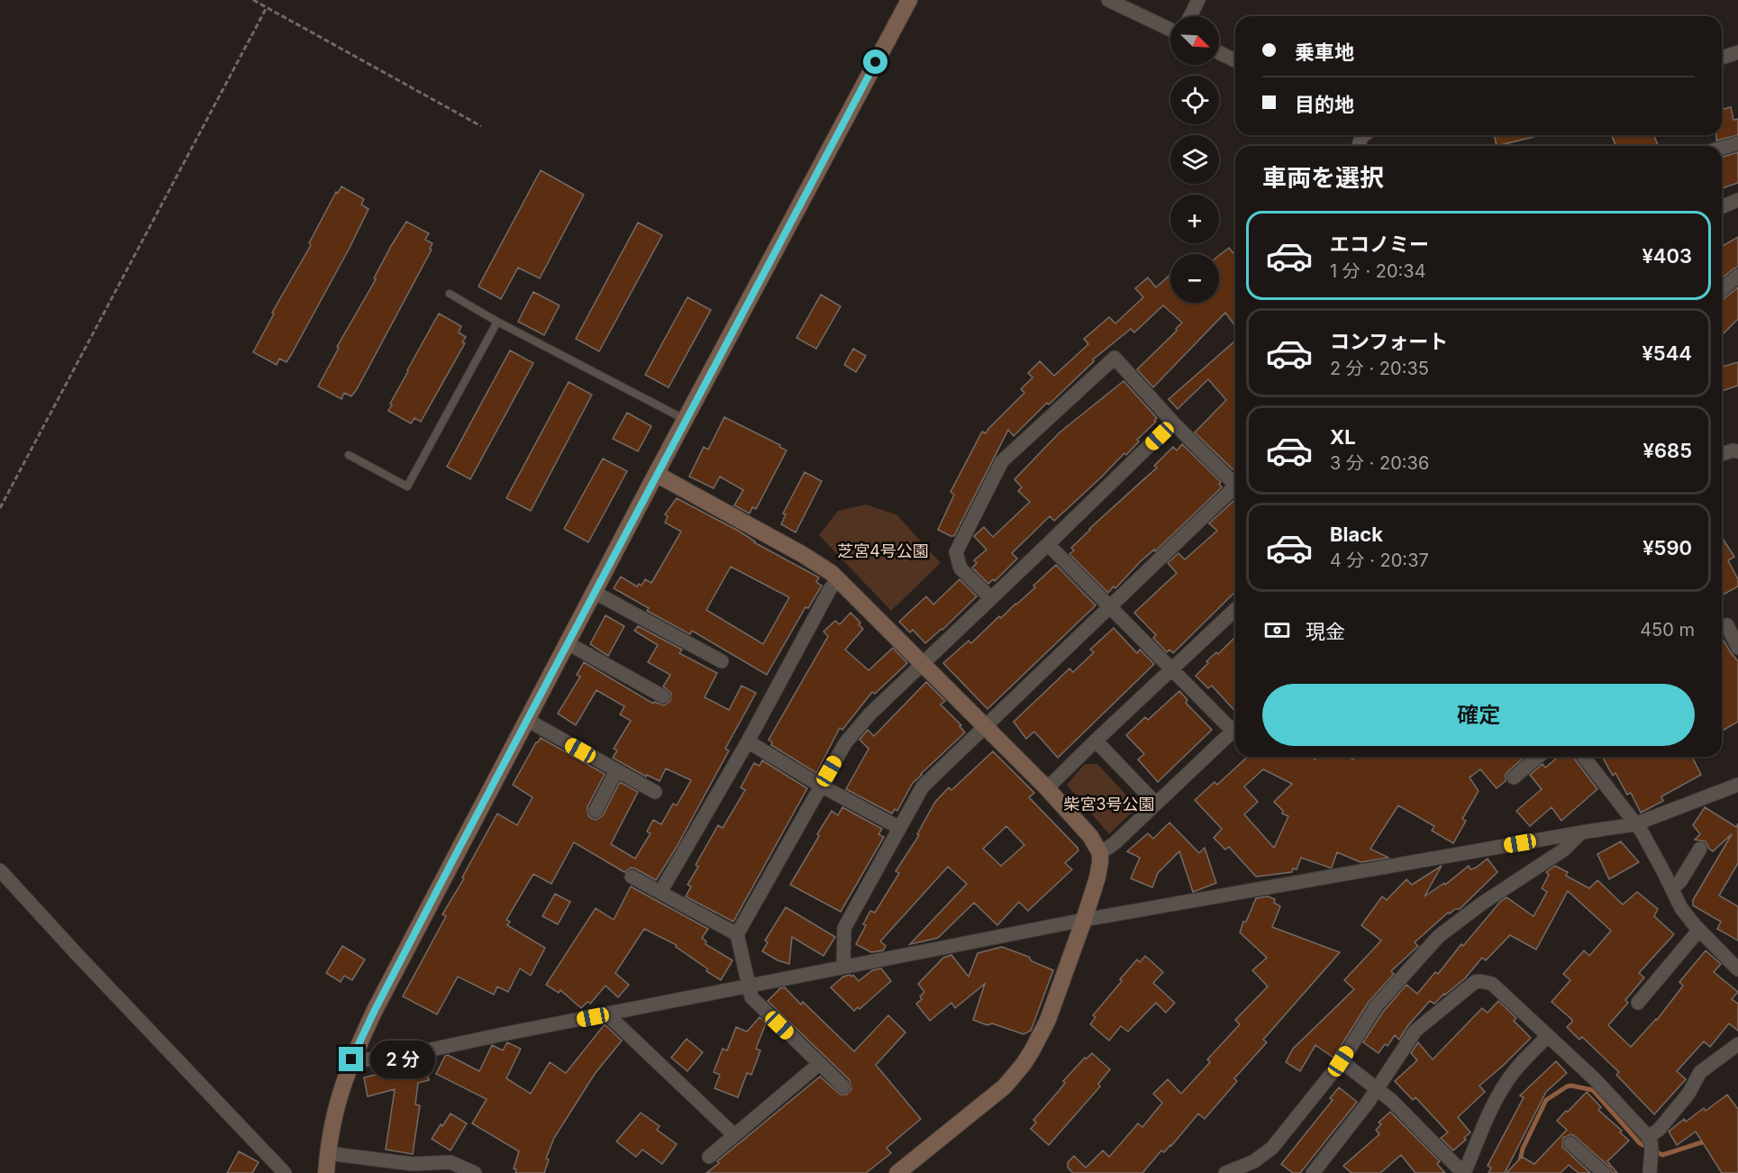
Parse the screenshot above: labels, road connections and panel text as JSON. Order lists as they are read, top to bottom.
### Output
{
  "parks": ["芝宮4号公園", "柴宮3号公園"],
  "north": "bottom right",
  "page": {
    "map_buttons": ["+", "−"],
    "banner": ["乗車地", "目的地"],
    "heading": "車両を選択",
    "list": [
      {
        "name": "エコノミー",
        "note": "1 分 · 20:34",
        "value": "¥403"
      },
      {
        "name": "コンフォート",
        "note": "2 分 · 20:35",
        "value": "¥544"
      },
      {
        "name": "XL",
        "note": "3 分 · 20:36",
        "value": "¥685"
      },
      {
        "name": "Black",
        "note": "4 分 · 20:37",
        "value": "¥590"
      }
    ],
    "pay": ["現金", "450 m"],
    "buttons": "確定",
    "bubble": "2 分"
  }
}
